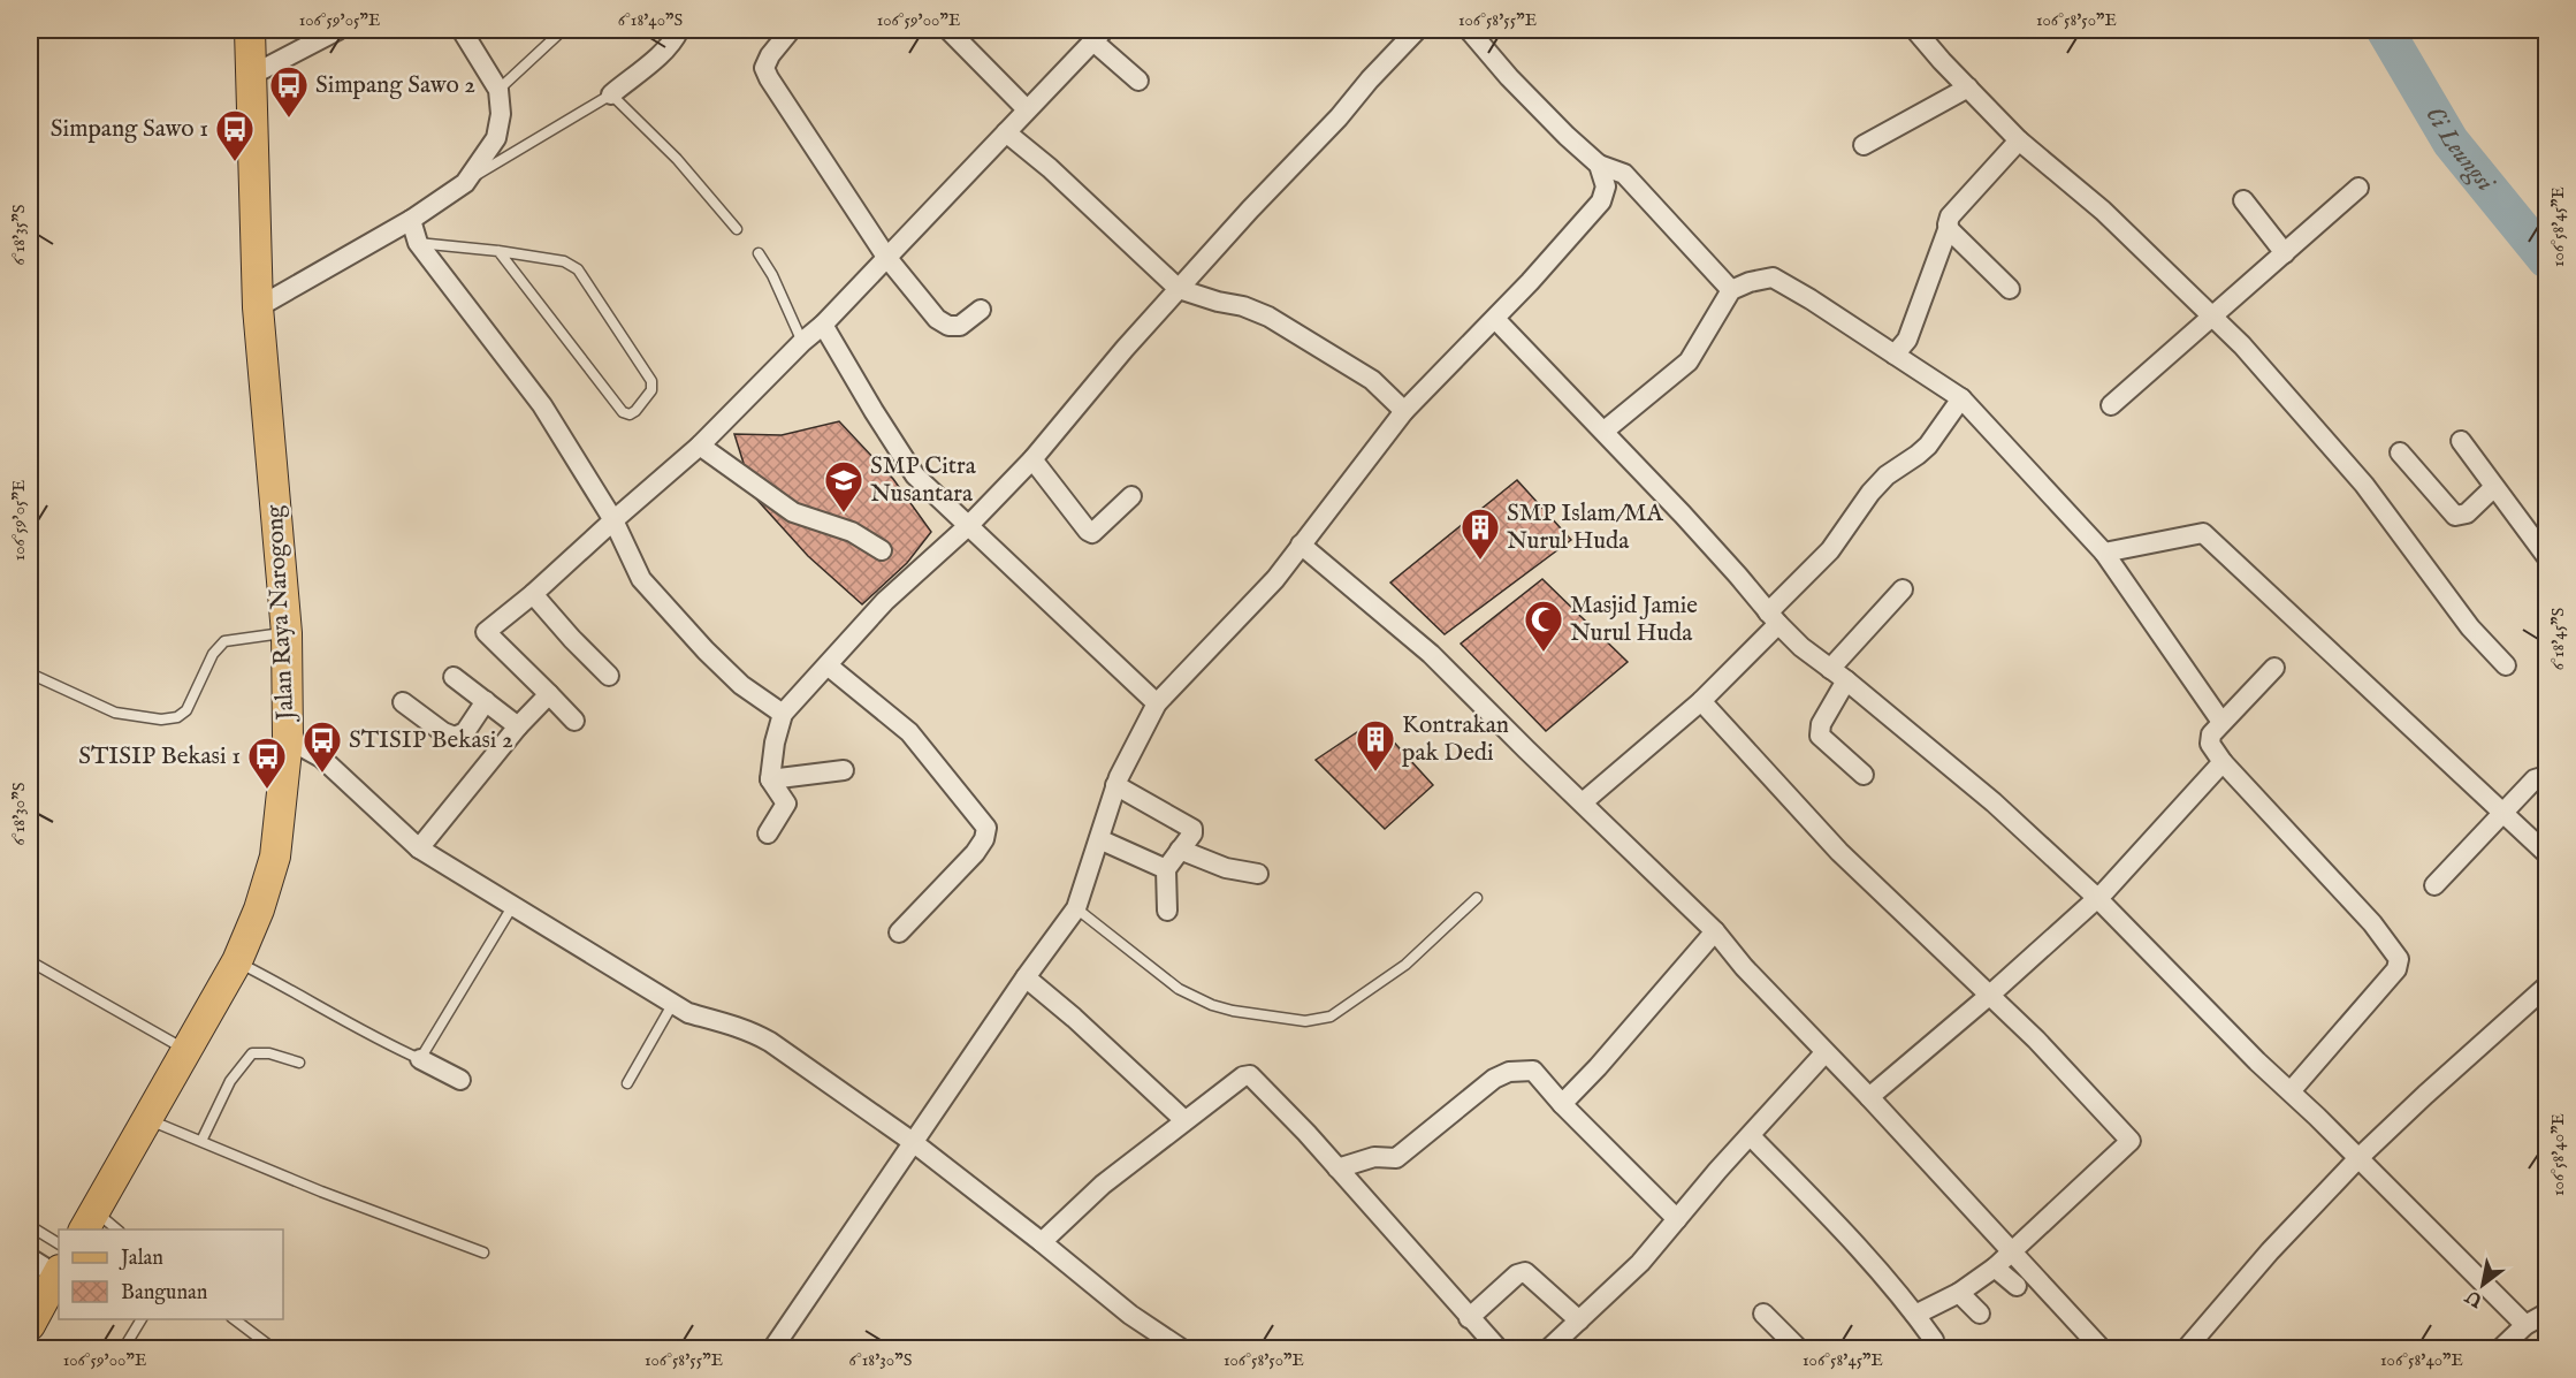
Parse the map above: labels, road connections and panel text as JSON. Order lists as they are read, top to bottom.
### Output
{
  "streets": {
    "main road": ["Jalan Raya Narogong"]
  },
  "water": ["Ci Leungsi"],
  "places": {
    "bus stop": [
      "Simpang Sawo 2",
      "Simpang Sawo 1",
      "STISIP Bekasi 2",
      "STISIP Bekasi 1"
    ],
    "school or university": ["SMP Citra Nusantara"],
    "building": ["SMP Islam/MA Nurul Huda", "Kontrakan pak Dedi"],
    "mosque": ["Masjid Jamie Nurul Huda"]
  },
  "legend": ["Jalan", "Bangunan"],
  "north": "bottom left",
  "coordinates": [
    "106°59'05\"E",
    "6°18'40\"S",
    "106°59'00\"E",
    "106°58'55\"E",
    "106°58'50\"E",
    "106°58'45\"E",
    "6°18'35\"S",
    "6°18'45\"S",
    "6°18'30\"S",
    "106°58'40\"E"
  ]
}
